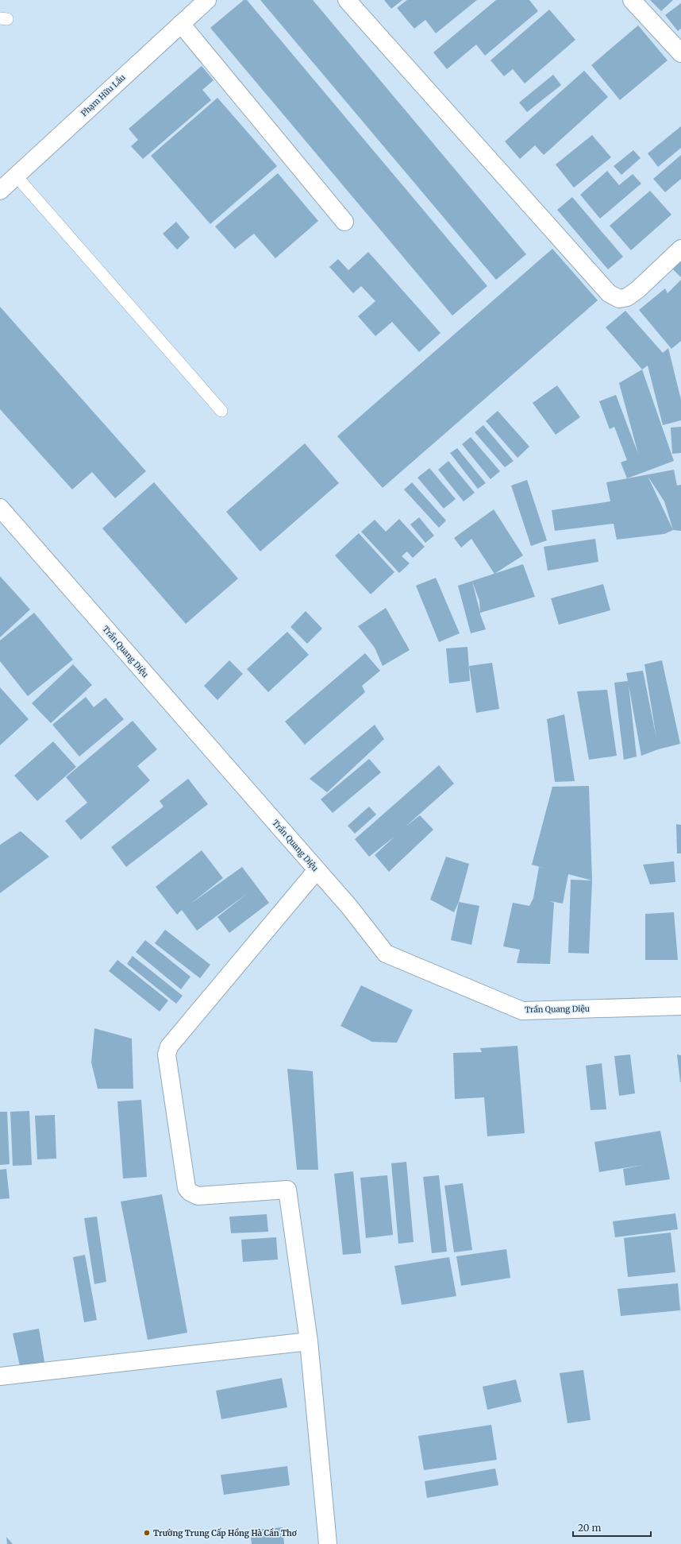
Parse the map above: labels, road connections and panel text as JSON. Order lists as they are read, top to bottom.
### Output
{
  "streets": {
    "street": ["Phạm Hữu Lầu", "Trần Quang Diệu"]
  },
  "places": ["Trường Trung Cấp Hồng Hà Cần Thơ"],
  "scale_bar": "20 m"
}
